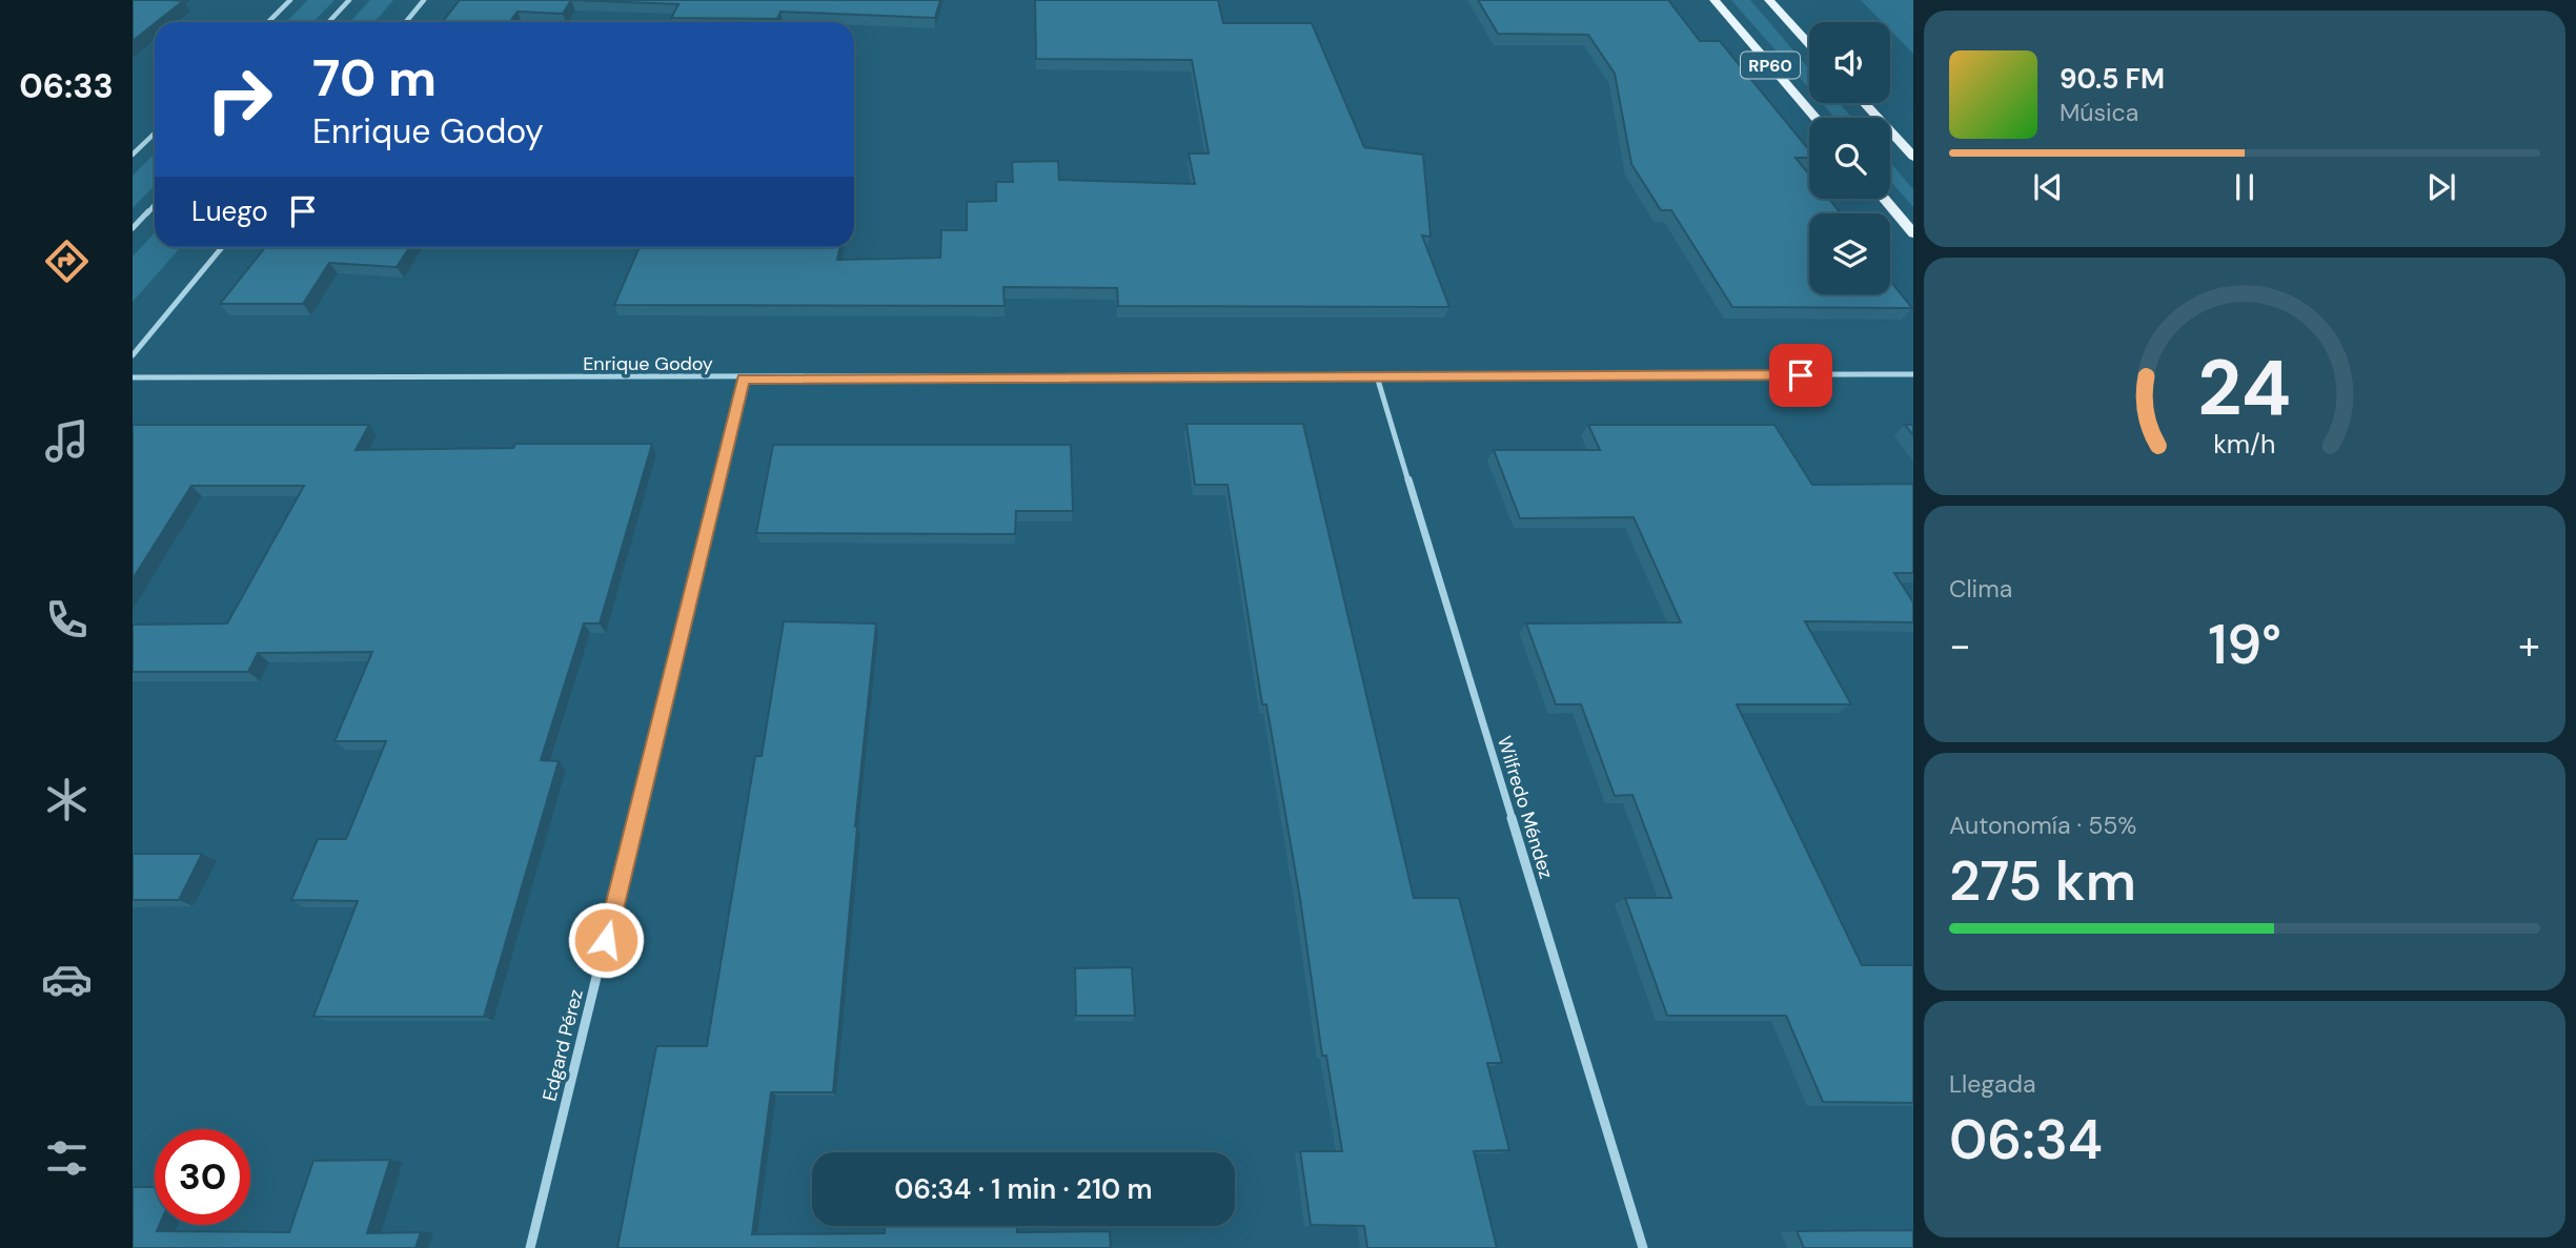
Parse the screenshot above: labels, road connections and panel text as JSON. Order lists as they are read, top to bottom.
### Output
{
  "streets": {
    "main road": ["RP60"],
    "street": ["Enrique Godoy", "Wilfredo Méndez", "Edgard Pérez"]
  },
  "crossings": [
    ["Enrique Godoy", "Wilfredo Méndez"],
    ["Enrique Godoy", "Edgard Pérez"]
  ],
  "page": {
    "tabs": "06:33",
    "turn": ["70 m", "Enrique Godoy"],
    "song": ["90.5 FM", "Música"],
    "then": "Luego",
    "tile": [
      "Clima",
      ["Autonomía · 55%", "275 km"],
      ["Llegada", "06:34"]
    ],
    "heat": ["−", "19°", "+"],
    "limit": "30",
    "trip": "06:34 · 1 min · 210 m",
    "gauge": ["24", "km/h"]
  }
}
